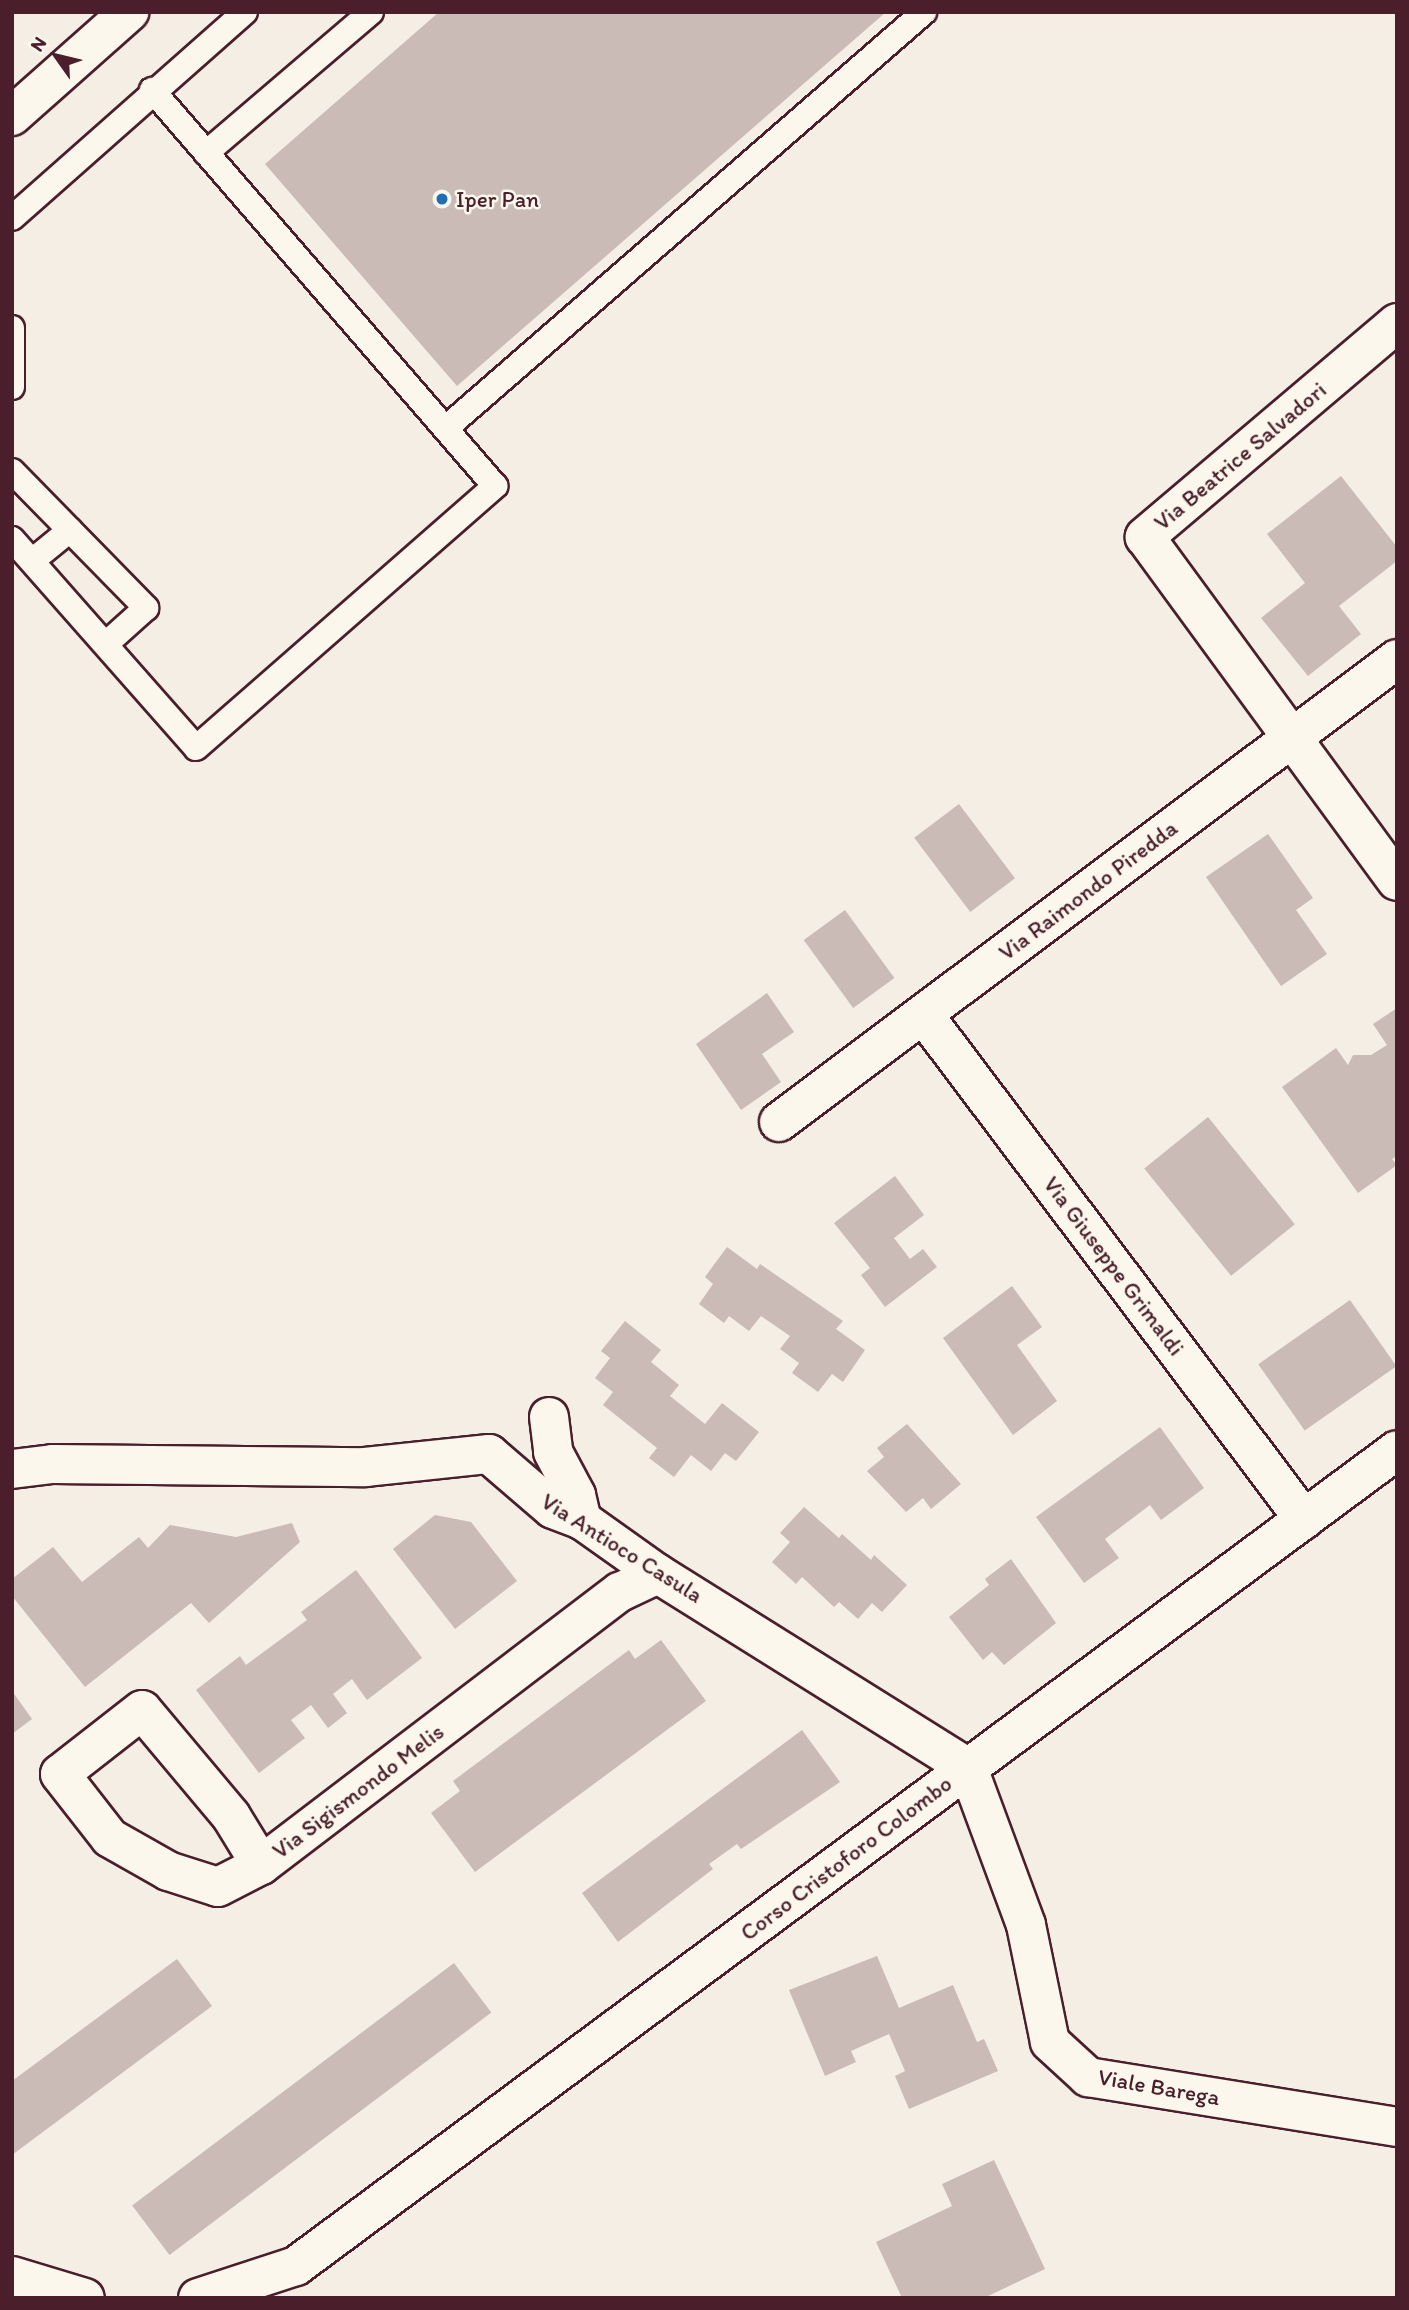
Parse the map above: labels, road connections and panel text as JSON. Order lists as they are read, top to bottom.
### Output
{
  "streets": {
    "street": [
      "Via Beatrice Salvadori",
      "Via Raimondo Piredda",
      "Via Giuseppe Grimaldi",
      "Via Antioco Casula",
      "Via Sigismondo Melis",
      "Corso Cristoforo Colombo",
      "Viale Barega"
    ]
  },
  "crossings": [
    ["Via Beatrice Salvadori", "Via Raimondo Piredda"],
    ["Via Raimondo Piredda", "Via Giuseppe Grimaldi"],
    ["Via Giuseppe Grimaldi", "Corso Cristoforo Colombo"],
    ["Via Antioco Casula", "Via Sigismondo Melis"],
    ["Via Antioco Casula", "Corso Cristoforo Colombo"],
    ["Via Antioco Casula", "Viale Barega"],
    ["Corso Cristoforo Colombo", "Viale Barega"]
  ],
  "places": ["Iper Pan"],
  "north": "top left"
}
